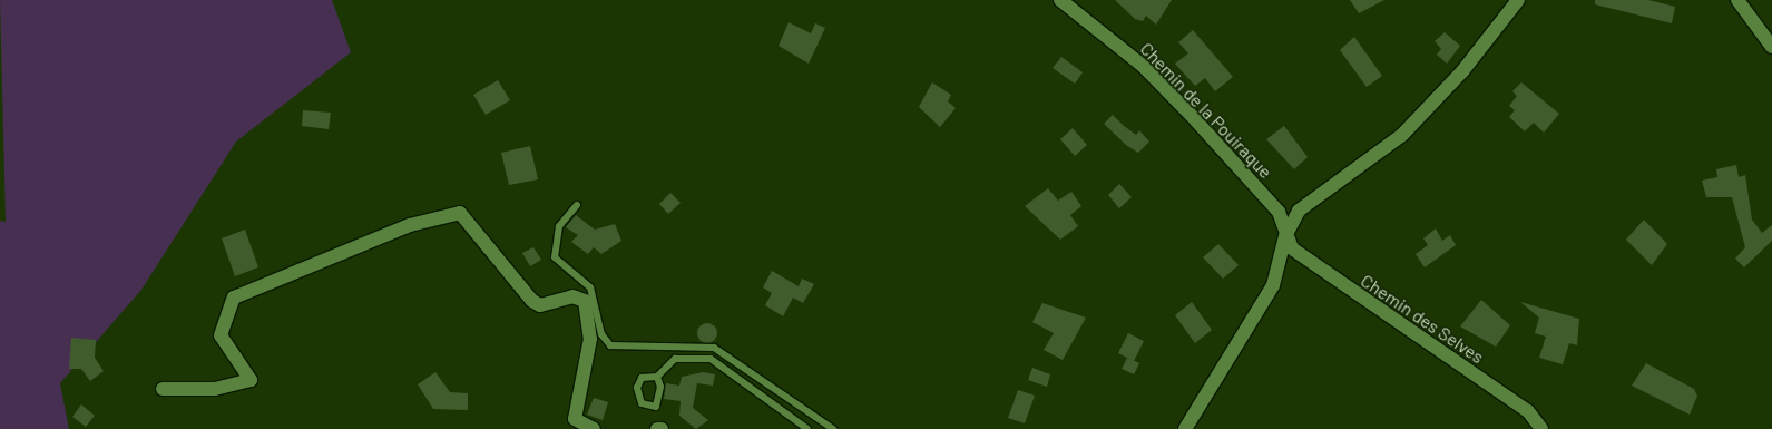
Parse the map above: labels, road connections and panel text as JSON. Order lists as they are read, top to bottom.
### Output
{
  "streets": {
    "street": ["Chemin de la Pouiraque", "Chemin des Selves"]
  },
  "crossings": [
    ["Chemin de la Pouiraque", "Chemin des Selves"]
  ]
}
